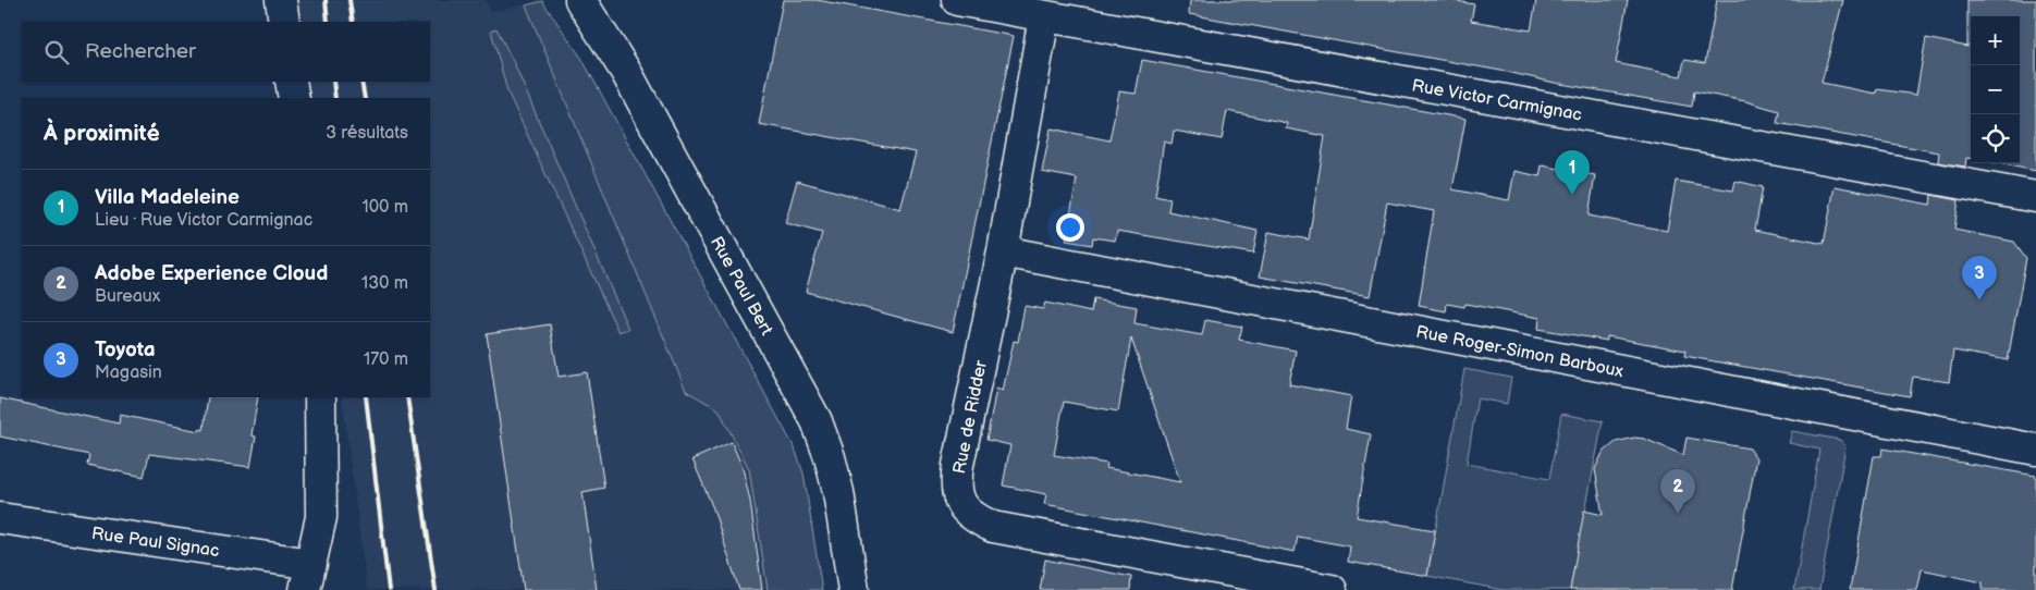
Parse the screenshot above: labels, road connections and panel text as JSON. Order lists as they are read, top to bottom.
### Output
{
  "streets": {
    "street": [
      "Rue Victor Carmignac",
      "Rue Paul Bert",
      "Rue Roger-Simon Barboux",
      "Rue de Ridder",
      "Rue Paul Signac"
    ]
  },
  "crossings": [
    ["Rue Victor Carmignac", "Rue de Ridder"],
    ["Rue Roger-Simon Barboux", "Rue de Ridder"]
  ],
  "page": {
    "map_buttons": ["+", "−"],
    "search": "Rechercher",
    "heading": ["À proximité", "3 résultats"],
    "pins": ["1", "3", "2"],
    "list": [
      {
        "mark": "1",
        "name": "Villa Madeleine",
        "note": "Lieu · Rue Victor Carmignac",
        "value": "100 m"
      },
      {
        "mark": "2",
        "name": "Adobe Experience Cloud",
        "note": "Bureaux",
        "value": "130 m"
      },
      {
        "mark": "3",
        "name": "Toyota",
        "note": "Magasin",
        "value": "170 m"
      }
    ]
  }
}
